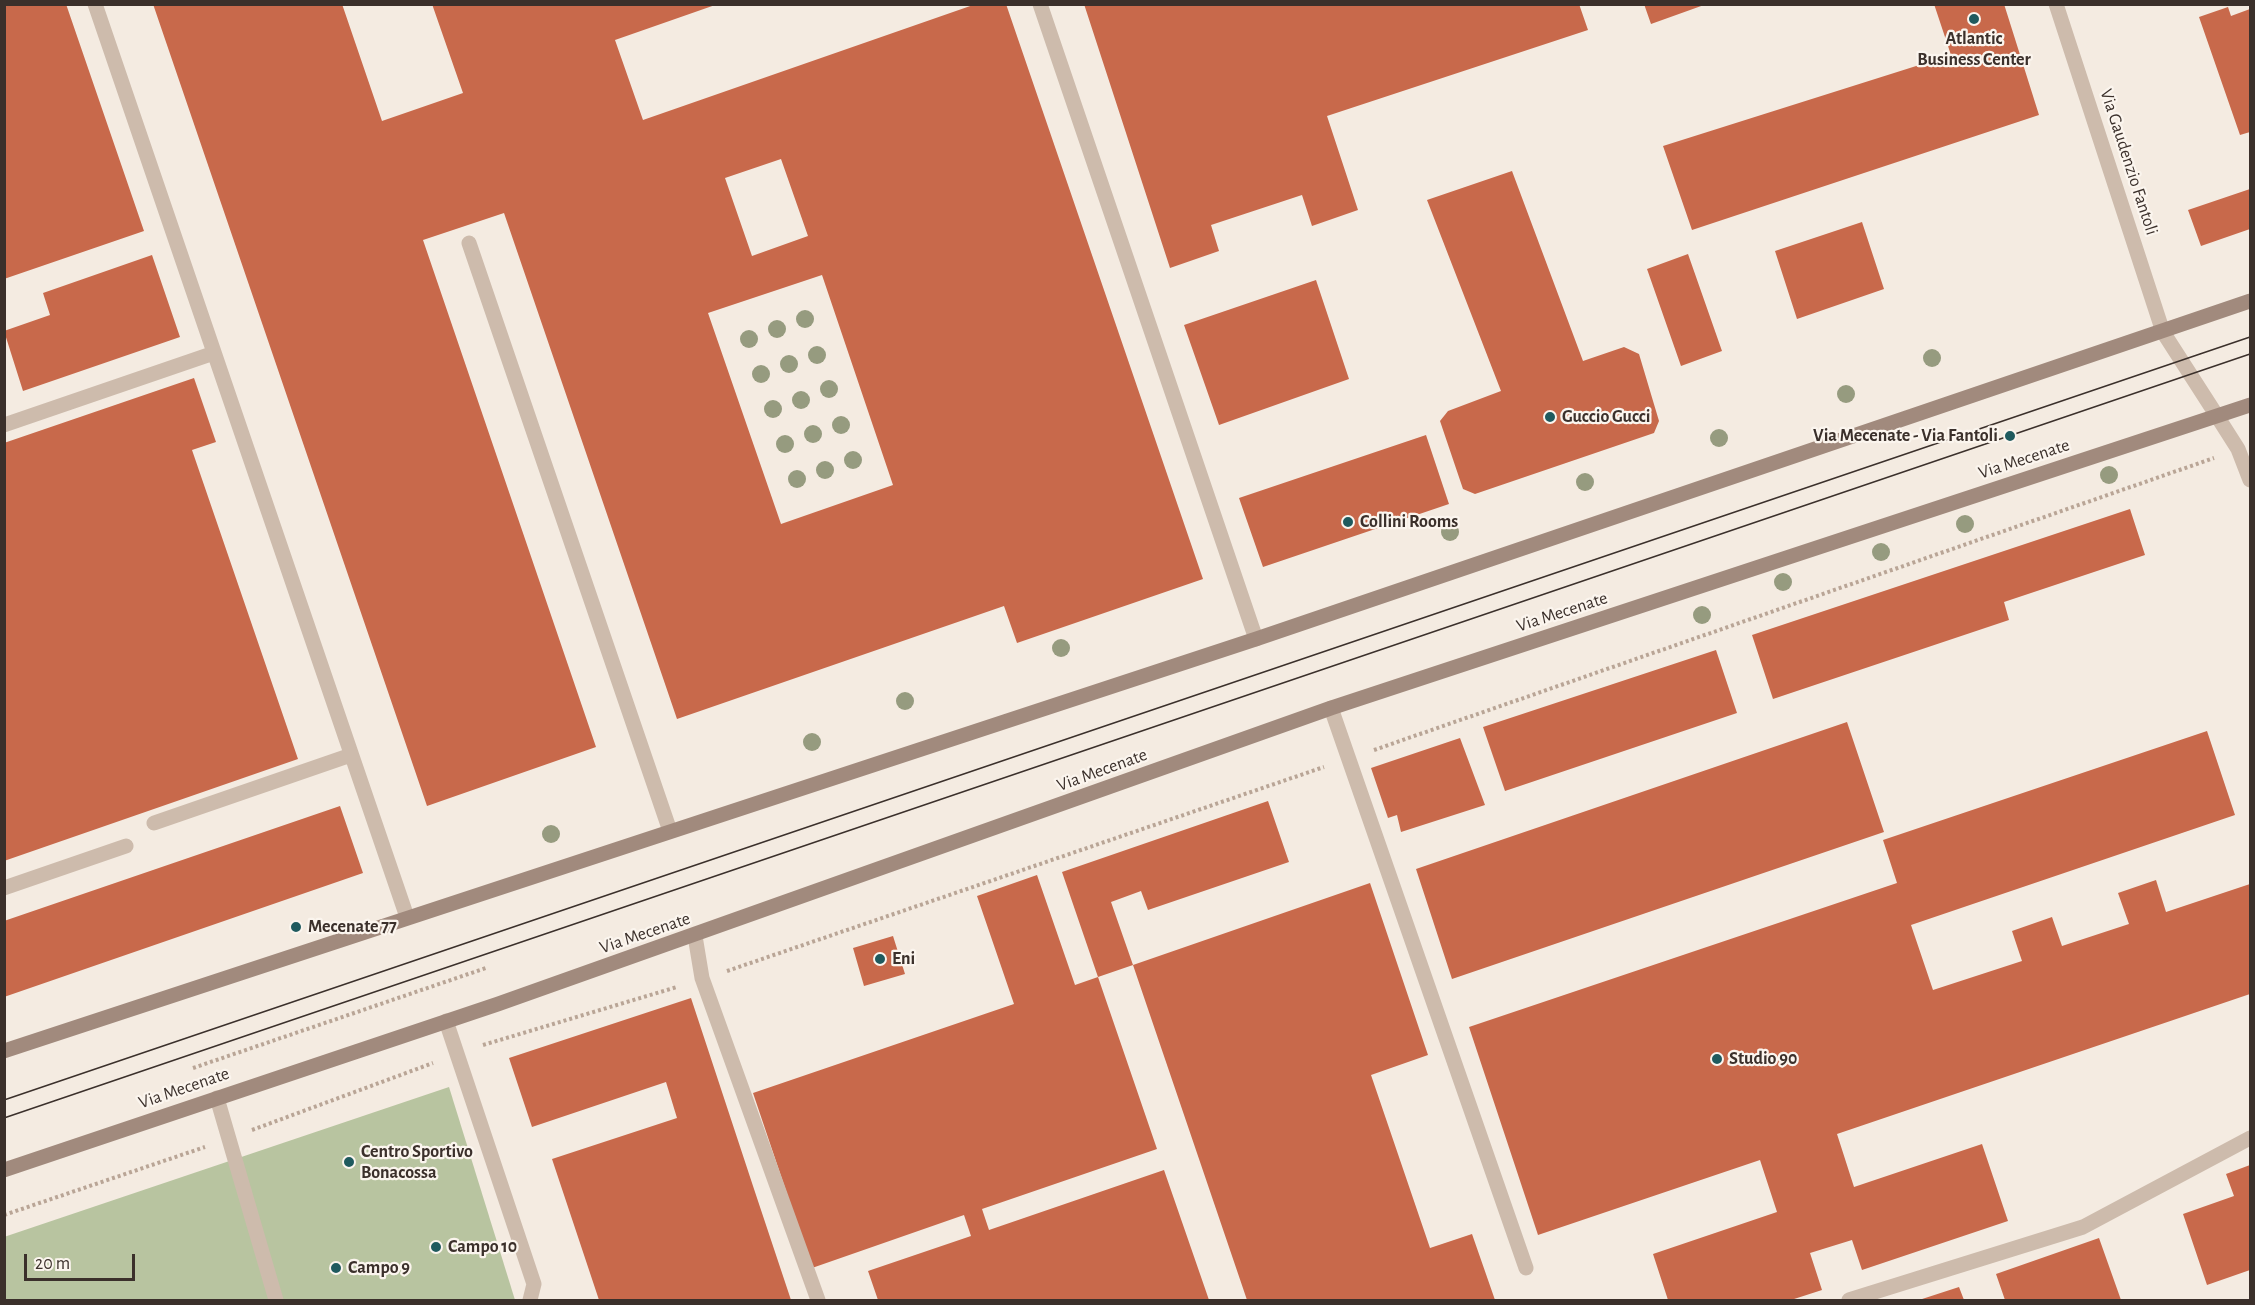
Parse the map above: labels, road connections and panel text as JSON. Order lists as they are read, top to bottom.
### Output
{
  "streets": {
    "main road": ["Via Mecenate"],
    "street": ["Via Gaudenzio Fantoli"]
  },
  "places": [
    "Atlantic Business Center",
    "Guccio Gucci",
    "Via Mecenate - Via Fantoli",
    "Collini Rooms",
    "Mecenate 77",
    "Eni",
    "Studio 90",
    "Centro Sportivo Bonacossa",
    "Campo 10",
    "Campo 9"
  ],
  "scale_bar": "20 m"
}
